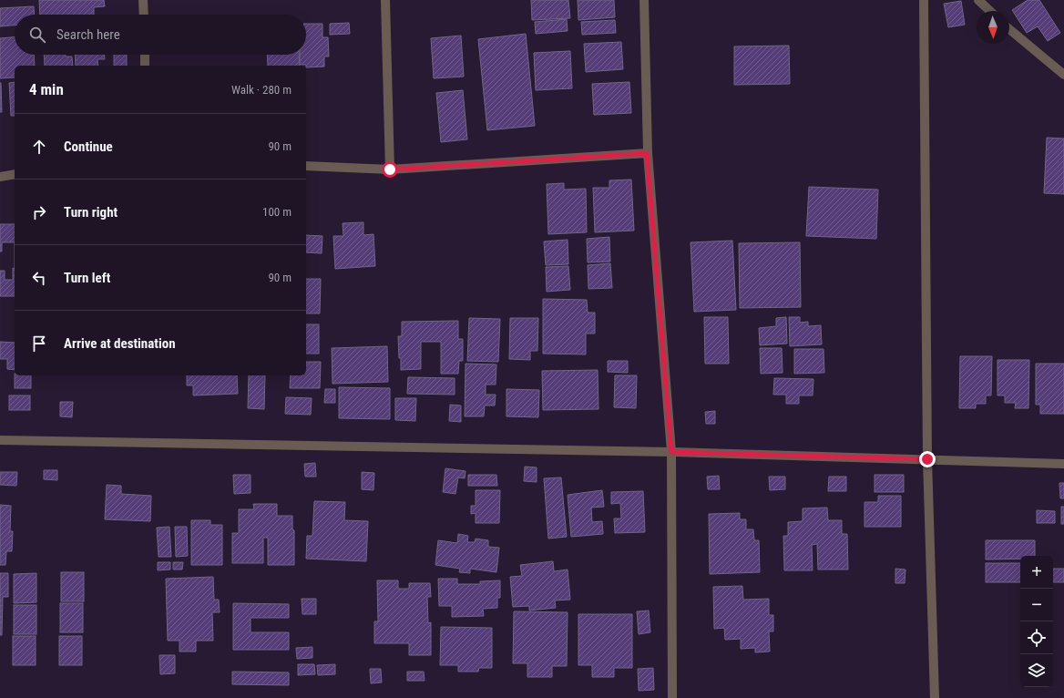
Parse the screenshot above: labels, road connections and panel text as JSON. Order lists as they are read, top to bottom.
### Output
{
  "north": "bottom",
  "page": {
    "search": "Search here",
    "heading": ["4 min", "Walk · 280 m"],
    "list": [
      ["Continue", "90 m"],
      ["Turn right", "100 m"],
      ["Turn left", "90 m"],
      "Arrive at destination"
    ],
    "map_buttons": ["+", "−"]
  }
}
